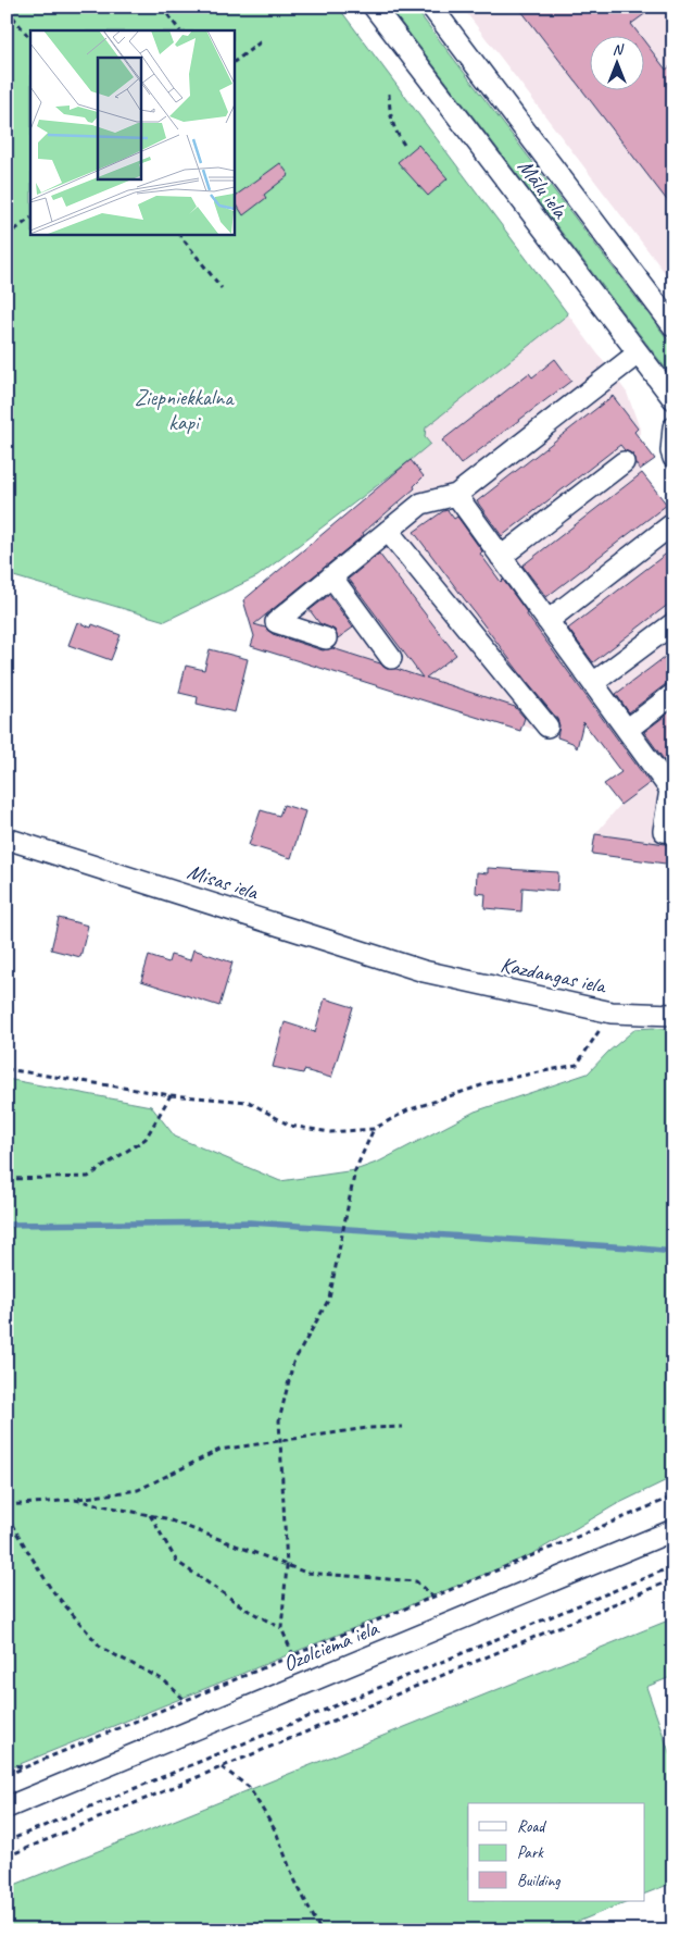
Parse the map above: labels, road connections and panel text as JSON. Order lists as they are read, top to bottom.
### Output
{
  "streets": {
    "street": [
      "Mālu iela",
      "Misas iela",
      "Kazdangas iela",
      "Ozolciema iela"
    ]
  },
  "crossings": [
    ["Misas iela", "Kazdangas iela"]
  ],
  "parks": ["Ziepniekkalna kapi"],
  "legend": ["Road", "Park", "Building"],
  "north": "top"
}
